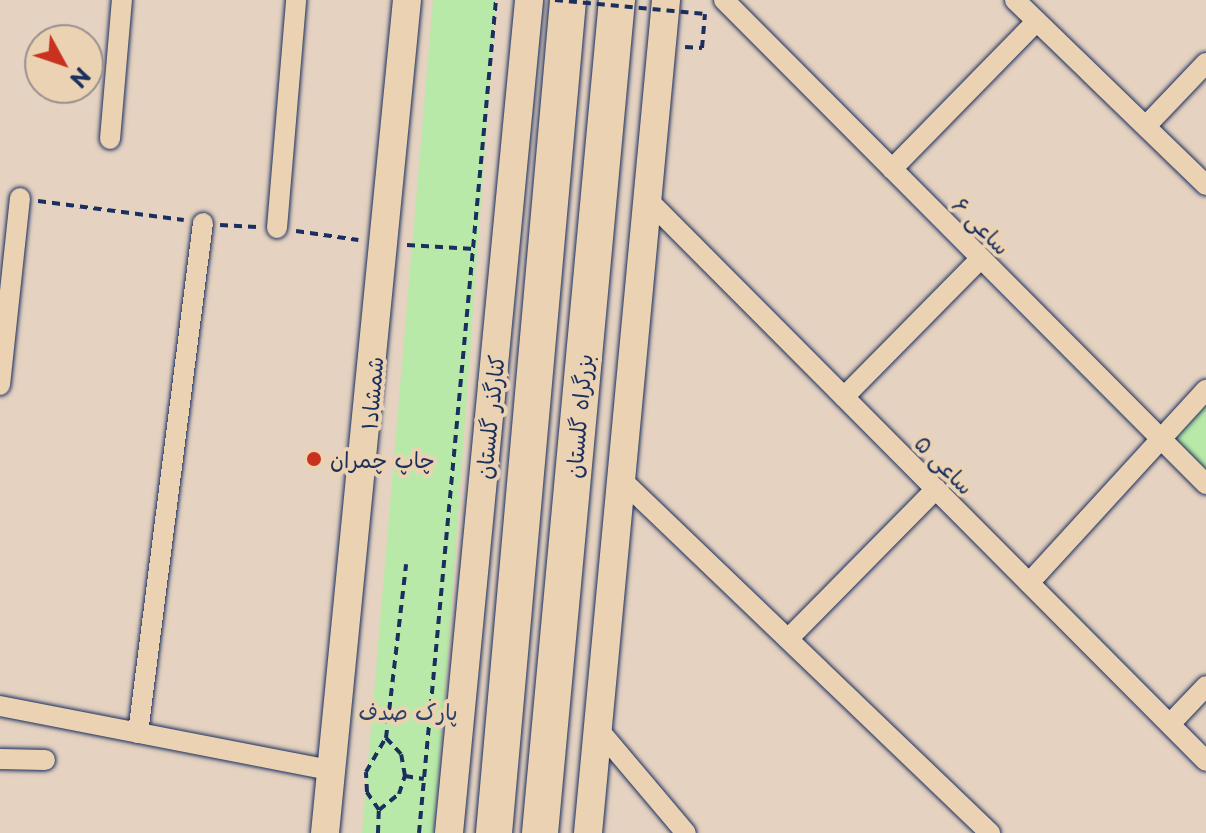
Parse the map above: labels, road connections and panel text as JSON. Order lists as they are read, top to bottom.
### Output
{
  "streets": {
    "highway": ["بزرگراه گلستان"],
    "main road": ["شمشاد۱", "کنارگذر گلستان"],
    "street": ["ساعی ۶", "ساعی ۵"]
  },
  "parks": ["پارک صدف"],
  "places": ["چاپ چمران"],
  "north": "bottom right"
}
